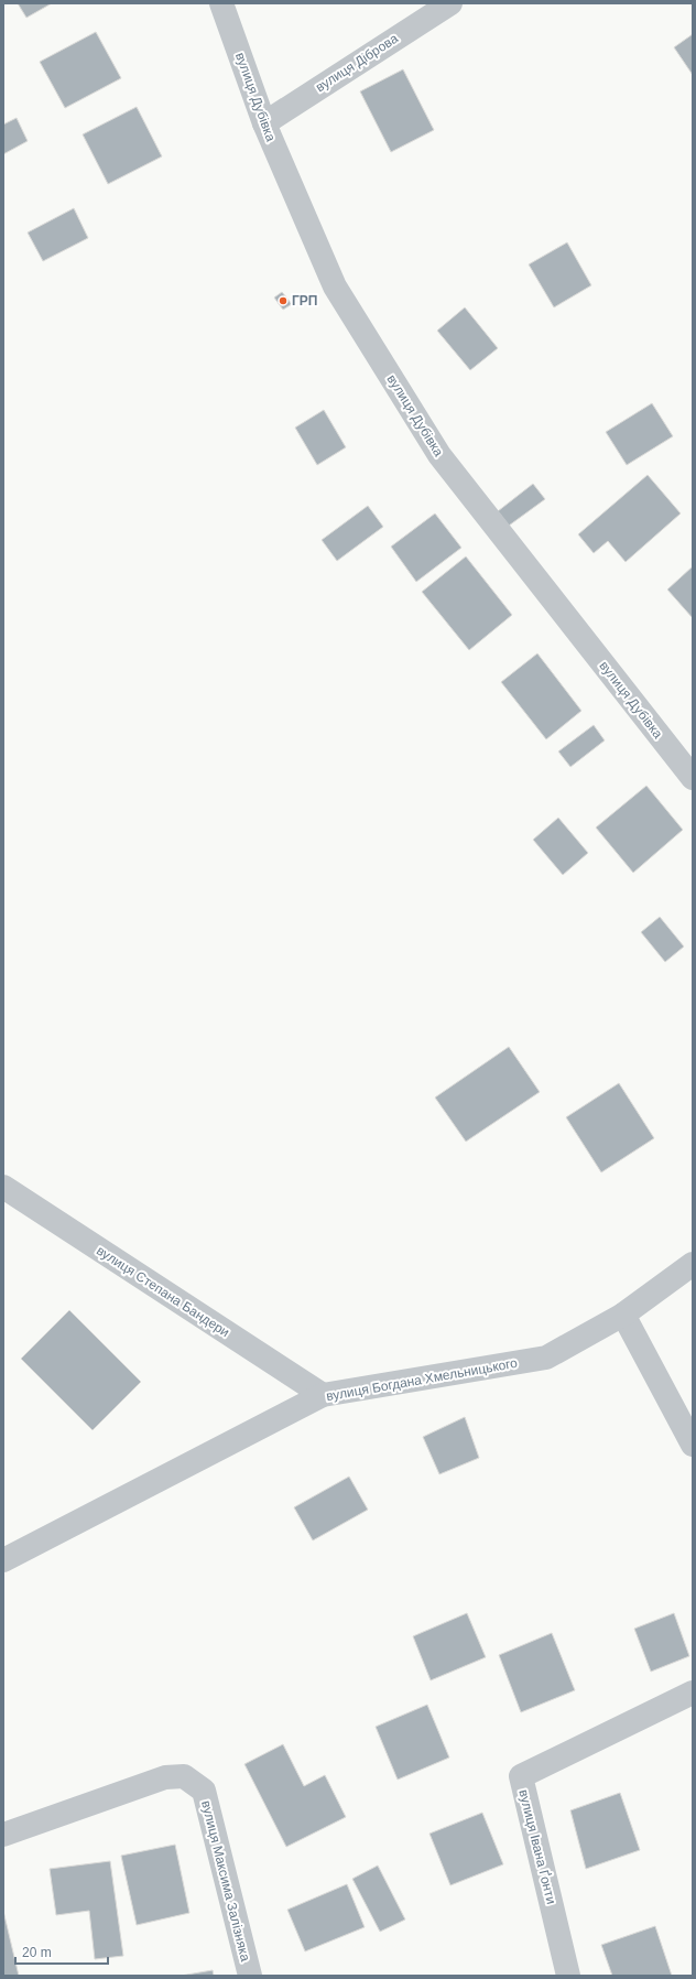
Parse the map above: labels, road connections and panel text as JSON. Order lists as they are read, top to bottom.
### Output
{
  "streets": {
    "street": [
      "вулиця Діброва",
      "вулиця Дубівка",
      "вулиця Степана Бандери",
      "вулиця Богдана Хмельницького",
      "вулиця Івана Ґонти",
      "вулиця Максима Залізняка"
    ]
  },
  "crossings": [
    ["вулиця Діброва", "вулиця Дубівка"],
    ["вулиця Степана Бандери", "вулиця Богдана Хмельницького"]
  ],
  "places": ["ГРП"],
  "scale_bar": "20 m"
}
